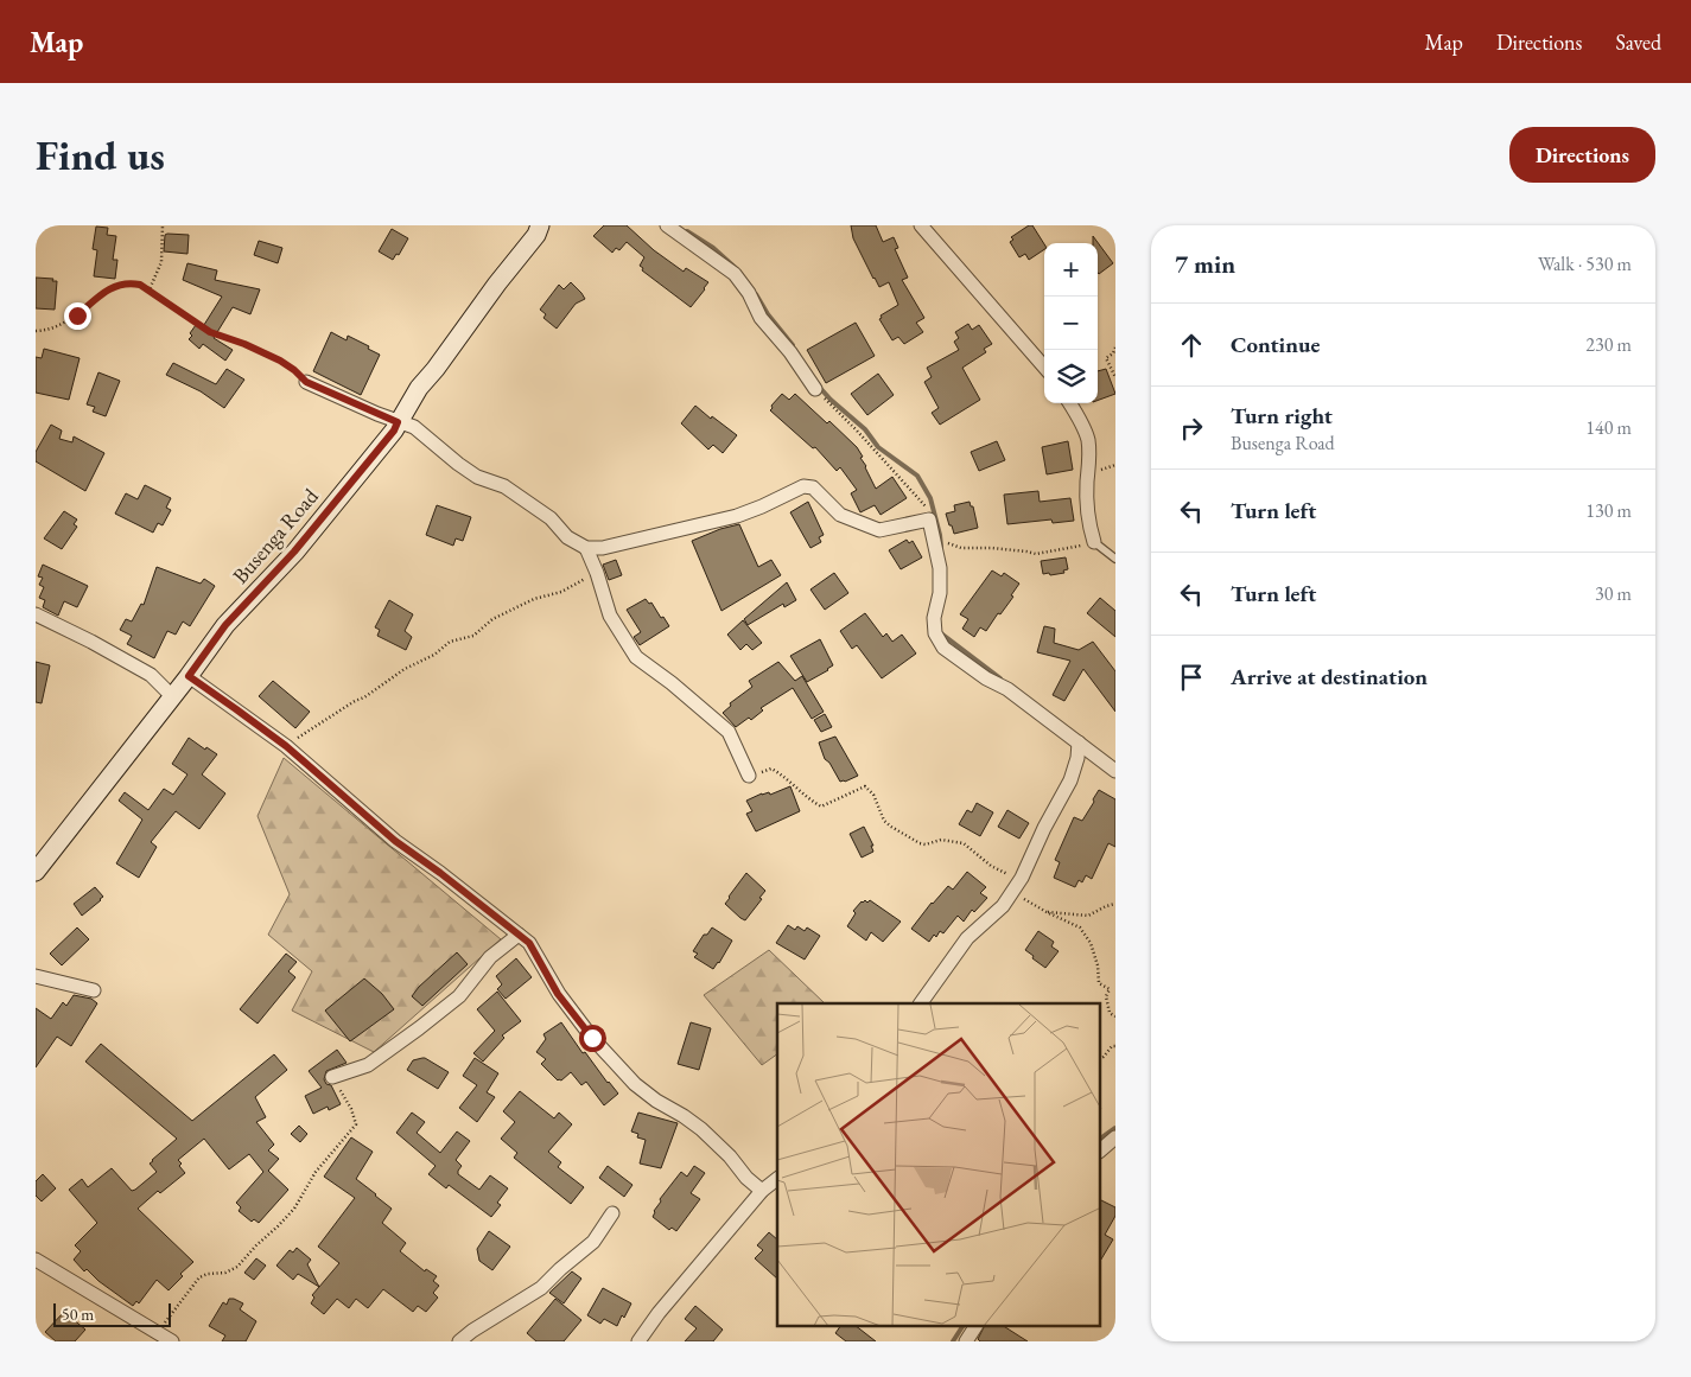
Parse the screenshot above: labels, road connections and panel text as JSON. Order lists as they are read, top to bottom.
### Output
{
  "streets": {
    "street": ["Busenga Road"]
  },
  "scale_bar": "50 m",
  "page": {
    "header": "Map",
    "nav": ["Map", "Directions", "Saved"],
    "buttons": "Directions",
    "title": "Find us",
    "heading": ["7 min", "Walk · 530 m"],
    "map_buttons": ["+", "−"],
    "list": [
      ["Continue", "230 m"],
      ["Turn right", "Busenga Road", "140 m"],
      ["Turn left", "130 m"],
      ["Turn left", "30 m"],
      "Arrive at destination"
    ],
    "scale": "50 m"
  }
}
